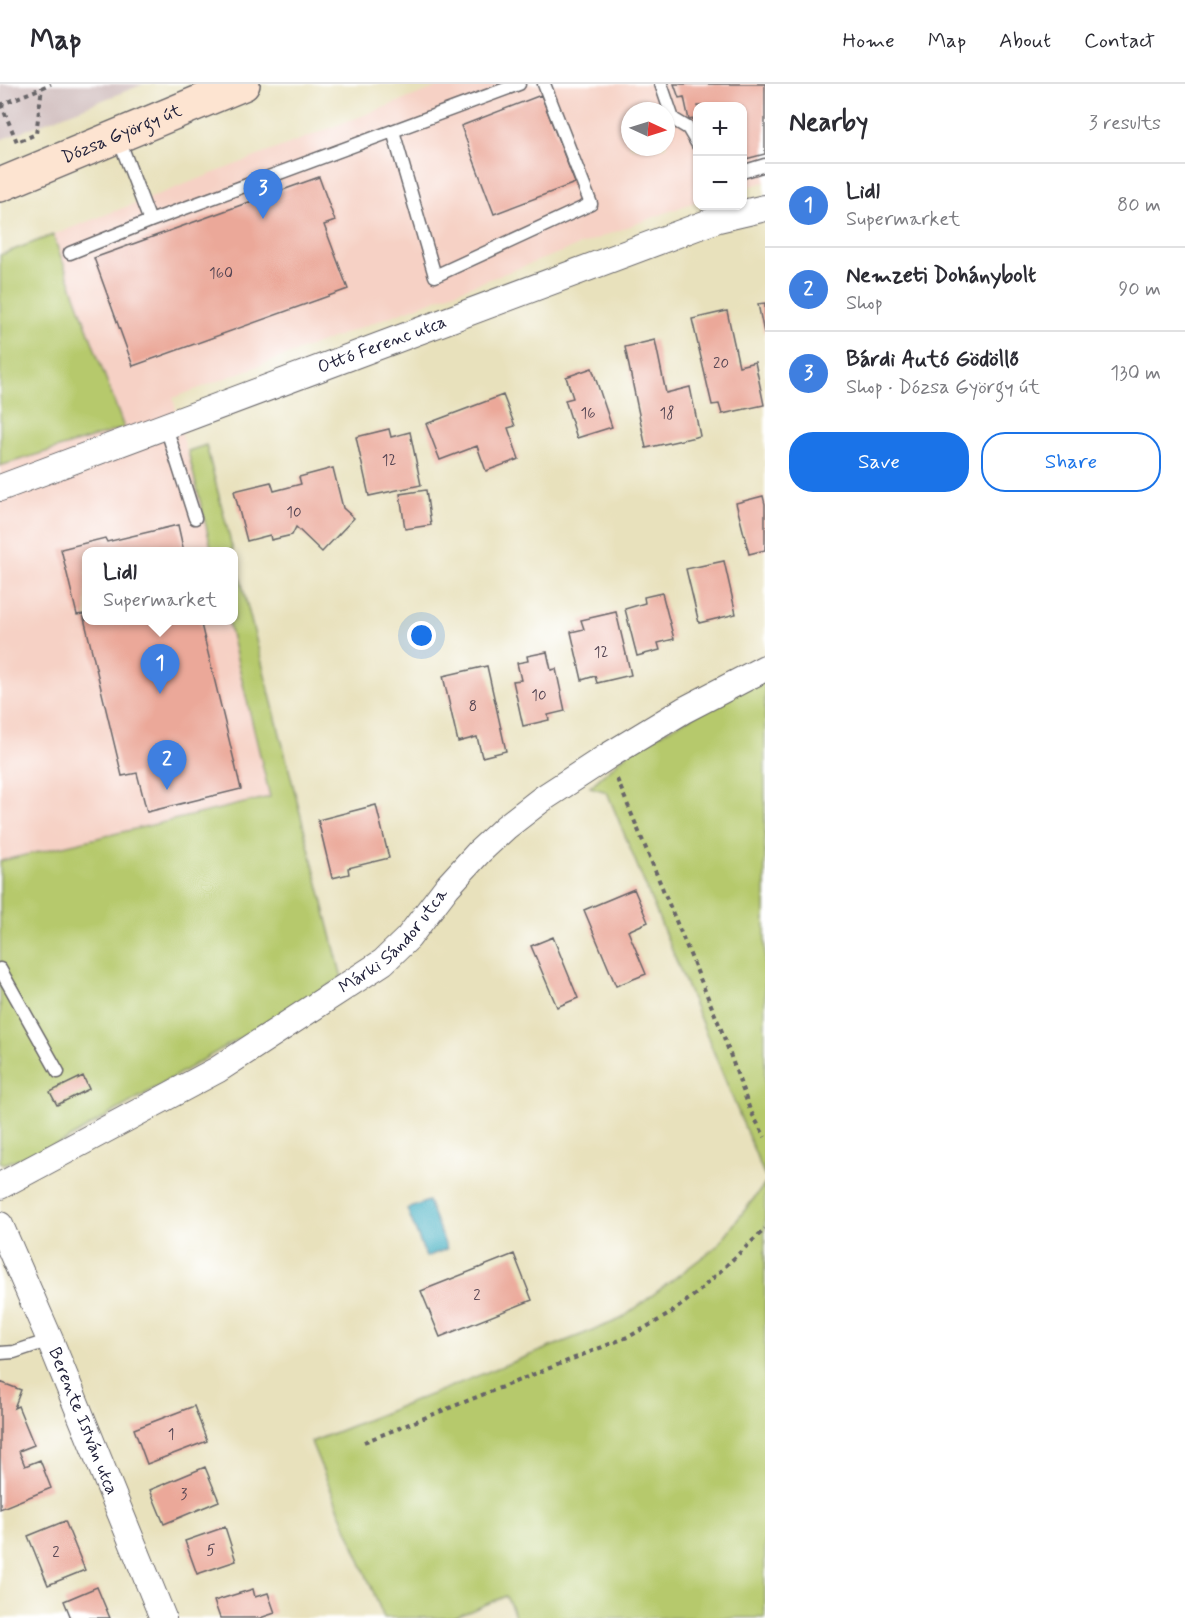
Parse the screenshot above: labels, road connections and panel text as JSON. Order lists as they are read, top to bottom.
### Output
{
  "streets": {
    "main road": ["Dózsa György út"],
    "street": ["Ottó Ferenc utca", "Márki Sándor utca", "Berente István utca"]
  },
  "house_numbers": [
    "160",
    "20",
    "16",
    "18",
    "12",
    "10",
    "12",
    "10",
    "8",
    "2",
    "1",
    "3",
    "5",
    "2"
  ],
  "north": "right",
  "page": {
    "header": "Map",
    "nav": [
      "Home",
      "Map",
      "About",
      "Contact"
    ],
    "heading": ["Nearby", "3 results"],
    "map_buttons": ["+", "−"],
    "list": [
      {
        "mark": "1",
        "name": "Lidl",
        "note": "Supermarket",
        "value": "80 m"
      },
      {
        "mark": "2",
        "name": "Nemzeti Dohánybolt",
        "note": "Shop",
        "value": "90 m"
      },
      {
        "mark": "3",
        "name": "Bárdi Autó Gödöllő",
        "note": "Shop · Dózsa György út",
        "value": "130 m"
      }
    ],
    "pins": ["3", "1", "2"],
    "buttons": ["Save", "Share"],
    "popup": ["Lidl", "Supermarket"]
  }
}
